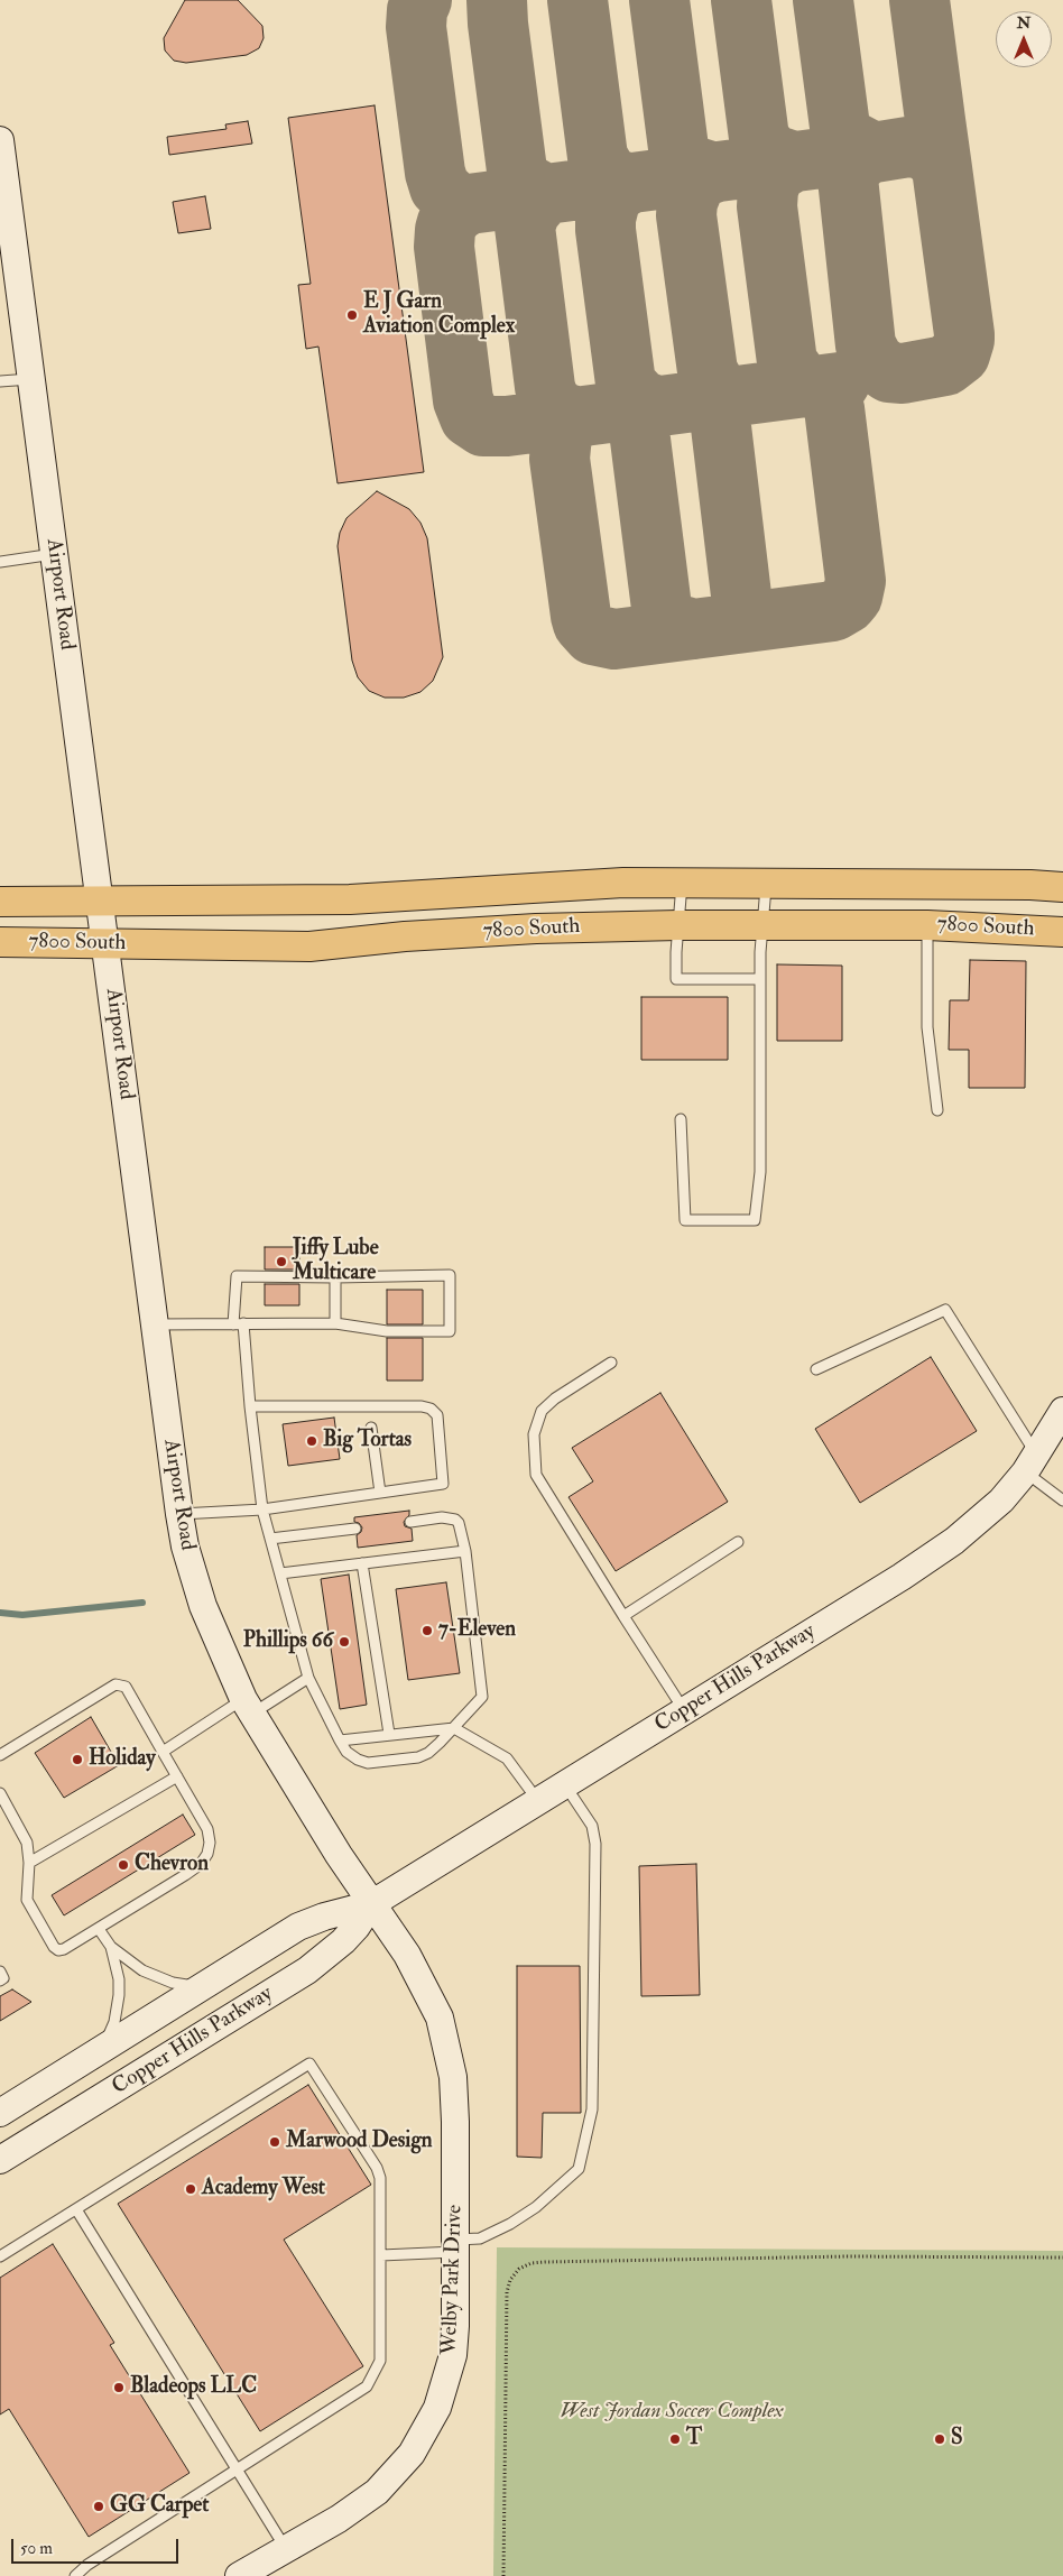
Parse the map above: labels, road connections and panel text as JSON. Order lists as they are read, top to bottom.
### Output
{
  "streets": {
    "main road": ["7800 South"],
    "street": ["Airport Road", "Copper Hills Parkway", "Welby Park Drive"]
  },
  "crossings": [
    ["Airport Road", "7800 South"],
    ["Airport Road", "Copper Hills Parkway"],
    ["Airport Road", "Welby Park Drive"],
    ["Copper Hills Parkway", "Welby Park Drive"]
  ],
  "parks": ["West Jordan Soccer Complex"],
  "places": [
    "E J Garn Aviation Complex",
    "Jiffy Lube Multicare",
    "Big Tortas",
    "7-Eleven",
    "Phillips 66",
    "Holiday",
    "Chevron",
    "Marwood Design",
    "Academy West",
    "Bladeops LLC",
    "T",
    "S",
    "GG Carpet"
  ],
  "scale_bar": "50 m",
  "north": "top"
}
